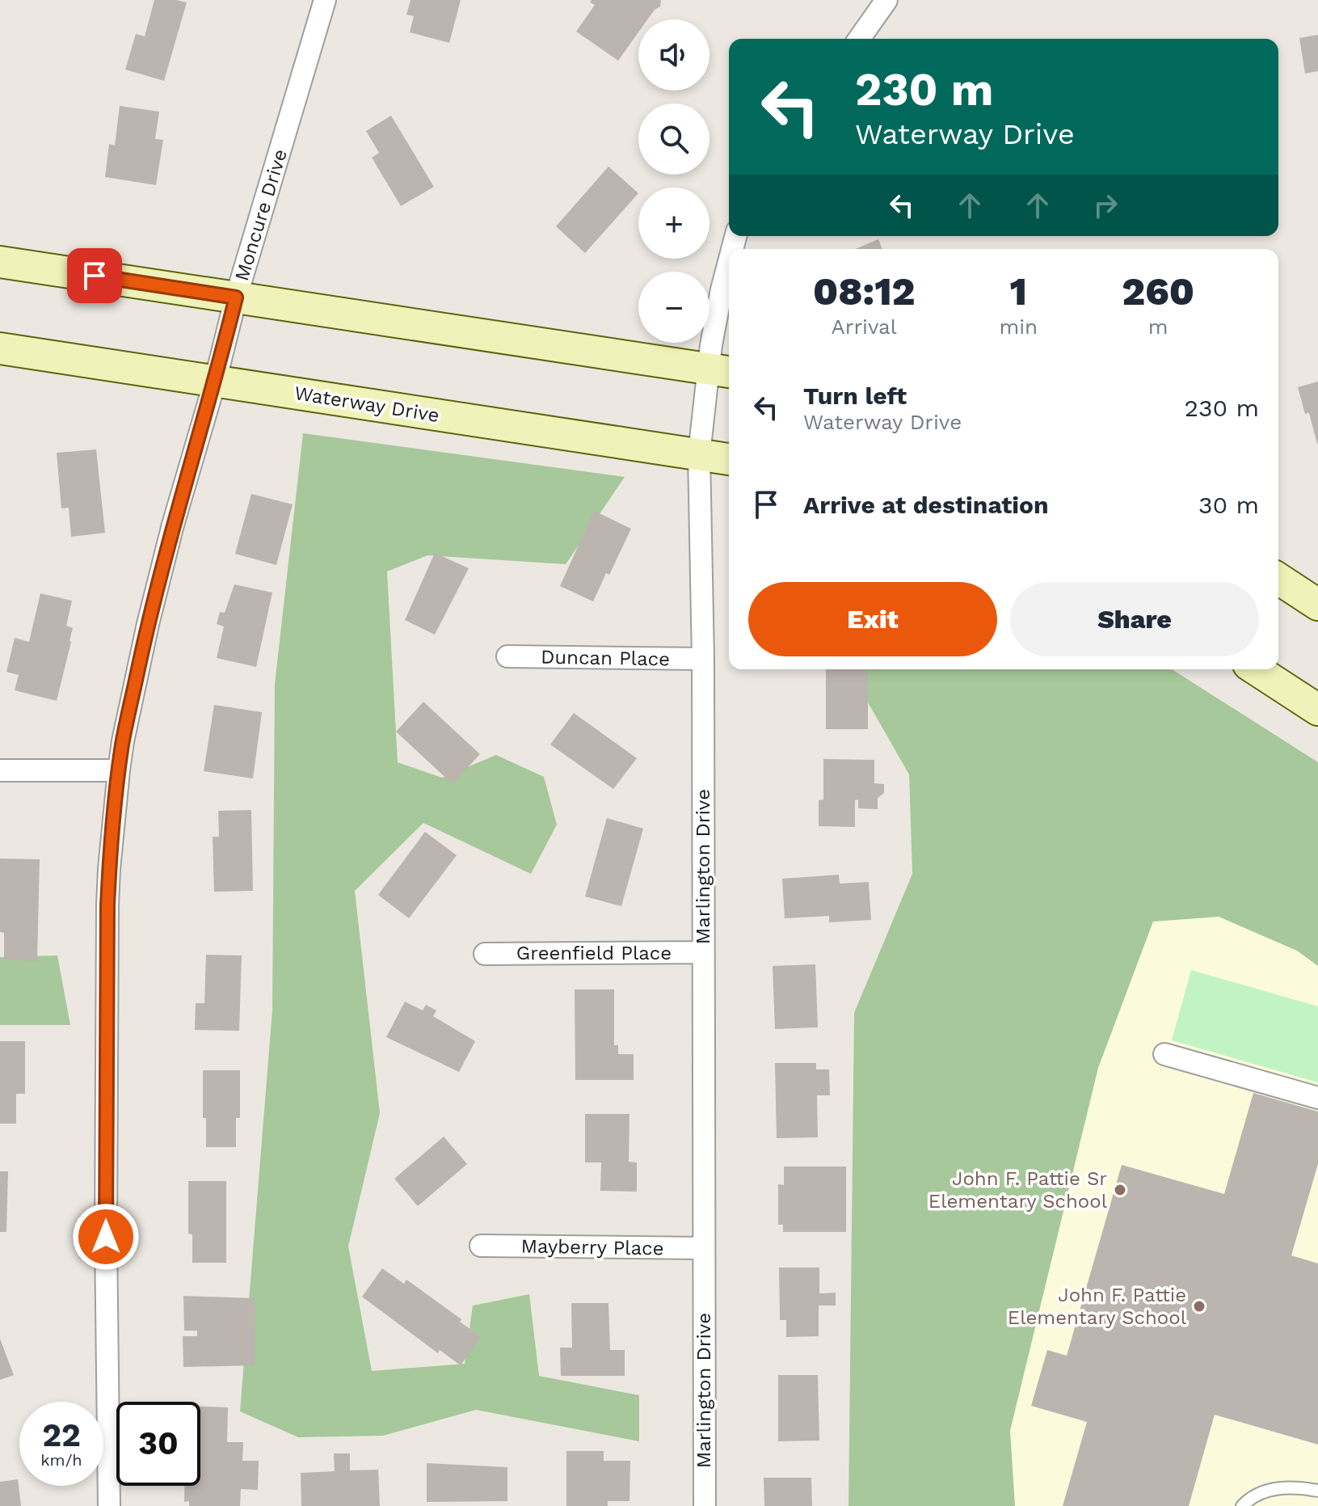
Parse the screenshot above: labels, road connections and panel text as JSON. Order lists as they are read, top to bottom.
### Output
{
  "streets": {
    "street": [
      "Moncure Drive",
      "Waterway Drive",
      "Duncan Place",
      "Marlington Drive",
      "Greenfield Place",
      "Mayberry Place"
    ]
  },
  "crossings": [
    ["Moncure Drive", "Waterway Drive"],
    ["Waterway Drive", "Marlington Drive"],
    ["Duncan Place", "Marlington Drive"],
    ["Marlington Drive", "Greenfield Place"],
    ["Marlington Drive", "Mayberry Place"]
  ],
  "places": ["John F. Pattie Sr Elementary School", "John F. Pattie Elementary School"],
  "page": {
    "map_buttons": ["+", "−"],
    "turn": ["230 m", "Waterway Drive"],
    "eta": [
      "08:12",
      "Arrival",
      "1",
      "min",
      "260",
      "m"
    ],
    "list": [
      {
        "name": "Turn left",
        "note": "Waterway Drive",
        "value": "230 m"
      },
      {
        "name": "Arrive at destination",
        "value": "30 m"
      }
    ],
    "buttons": ["Exit", "Share"],
    "speed": "22 km/h",
    "limit": "30"
  }
}
